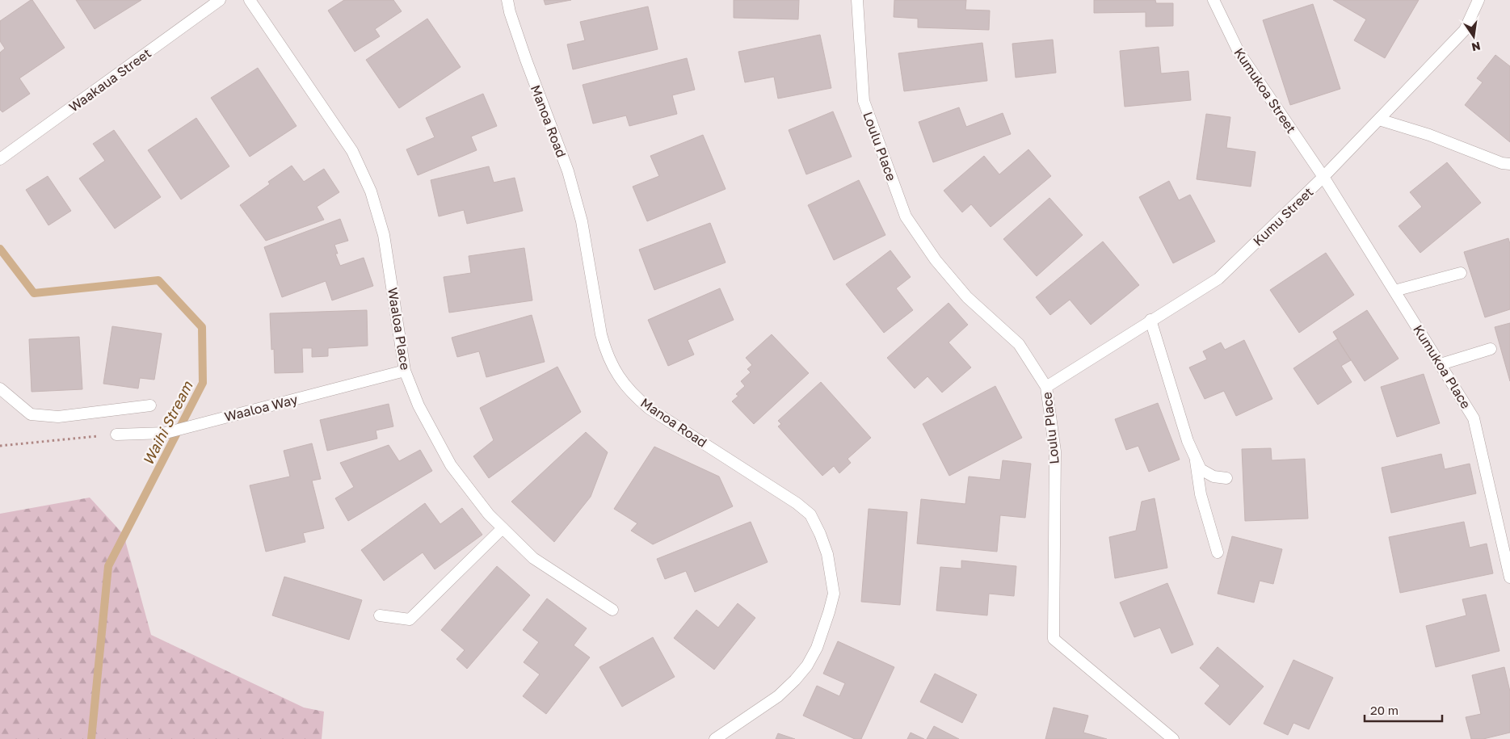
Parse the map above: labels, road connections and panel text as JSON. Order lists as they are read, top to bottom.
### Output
{
  "streets": {
    "street": [
      "Waakaua Street",
      "Kumukoa Street",
      "Manoa Road",
      "Loulu Place",
      "Kumu Street",
      "Waaloa Place",
      "Kumukoa Place",
      "Waaloa Way"
    ]
  },
  "crossings": [
    ["Kumukoa Street", "Kumu Street"],
    ["Kumukoa Street", "Kumukoa Place"],
    ["Loulu Place", "Kumu Street"],
    ["Kumu Street", "Kumukoa Place"],
    ["Waaloa Place", "Waaloa Way"]
  ],
  "water": ["Waihi Stream"],
  "scale_bar": "20 m",
  "north": "bottom"
}
